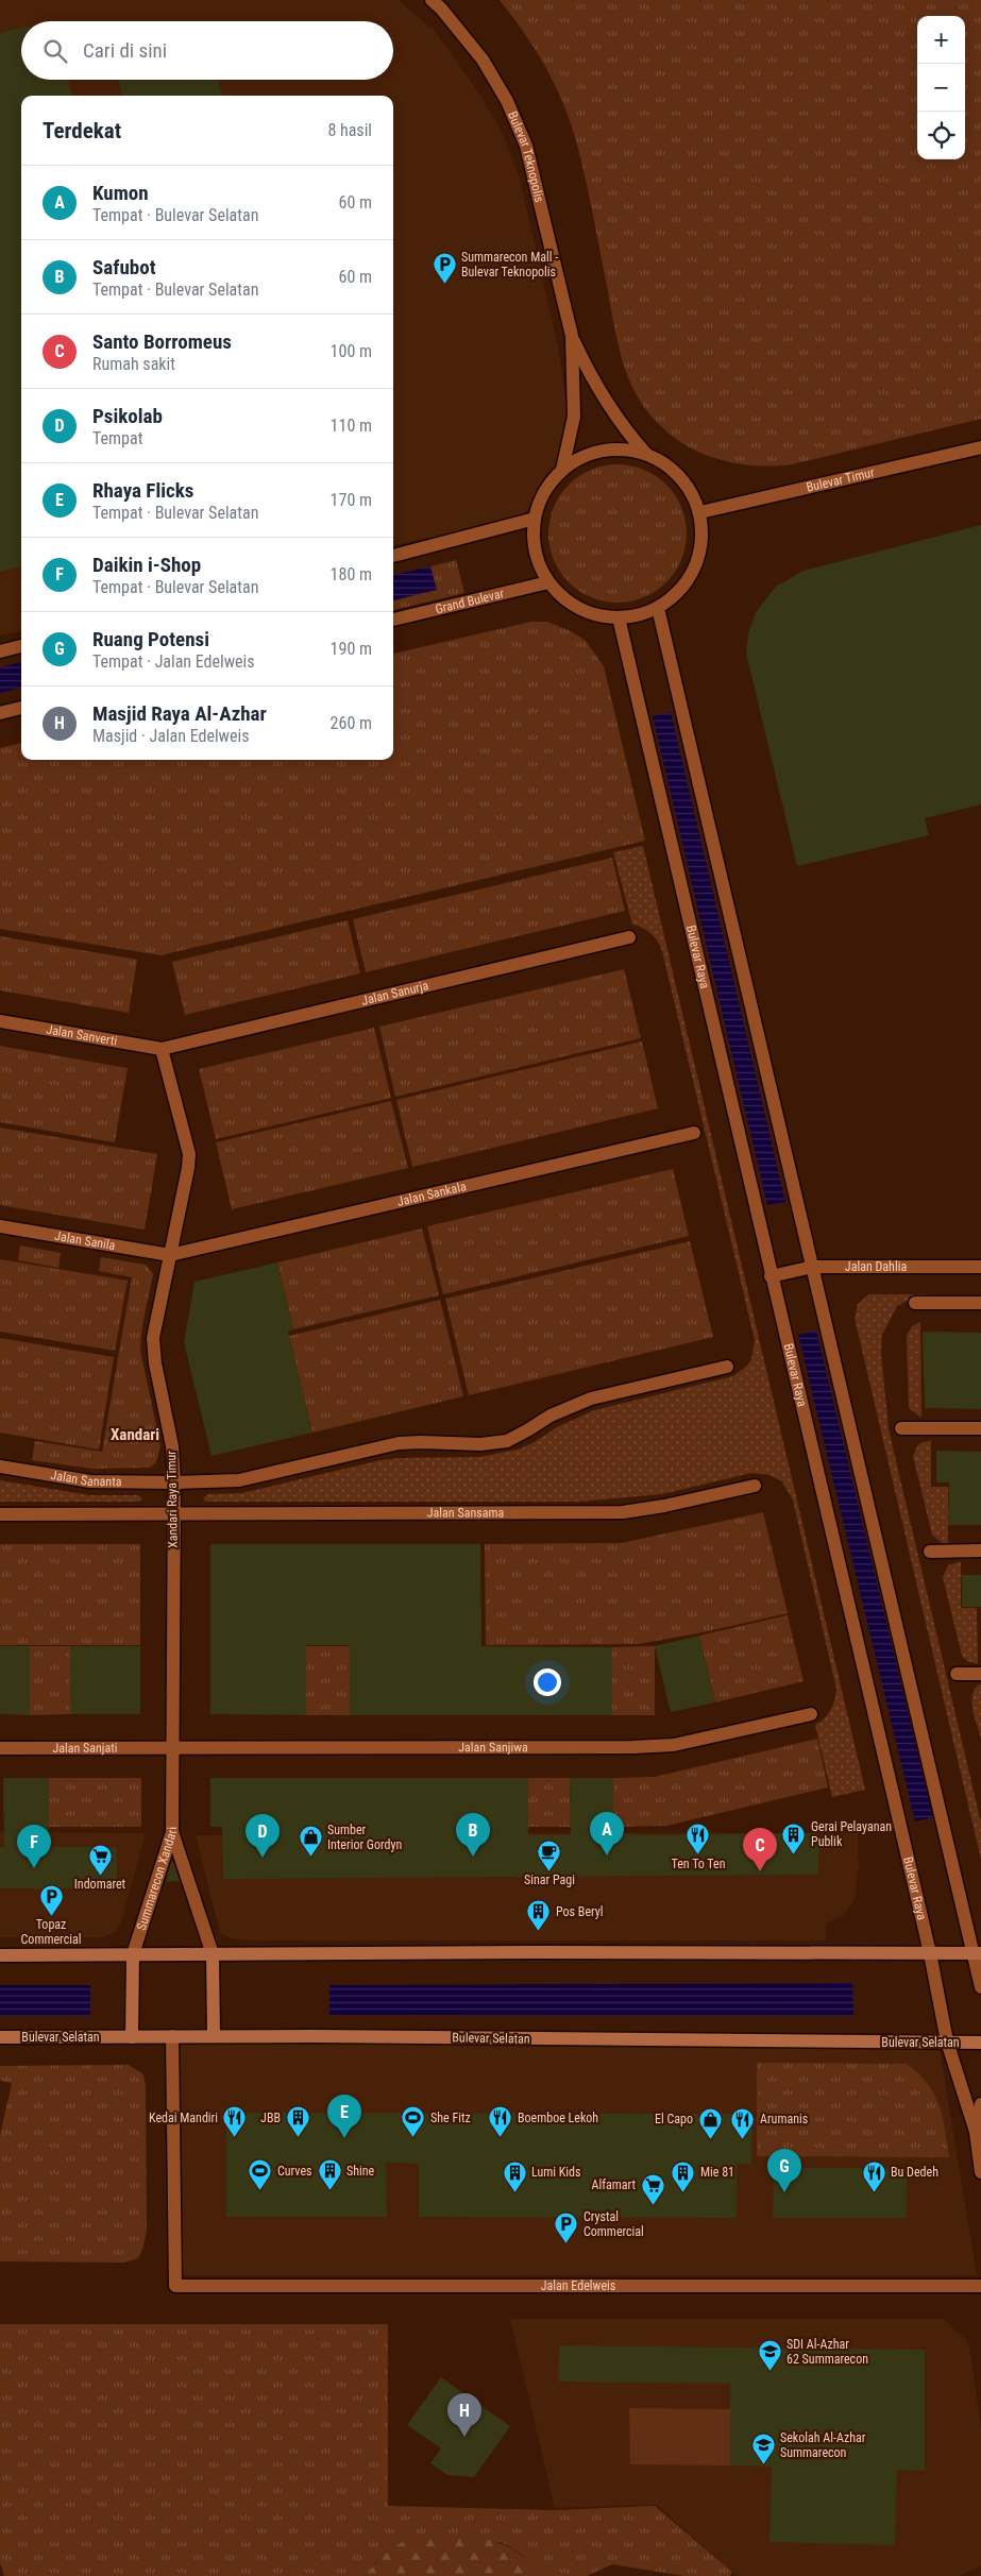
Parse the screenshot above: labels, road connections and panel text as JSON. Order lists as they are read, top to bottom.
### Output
{
  "streets": {
    "main road": ["Bulevar Selatan"],
    "street": [
      "Bulevar Teknopolis",
      "Bulevar Timur",
      "Grand Bulevar",
      "Bulevar Raya",
      "Jalan Sanurja",
      "Jalan Sanverti",
      "Jalan Sankala",
      "Jalan Sanila",
      "Jalan Dahlia",
      "Jalan Sananta",
      "Xandari Raya Timur",
      "Jalan Sansama",
      "Jalan Sanjiwa",
      "Jalan Sanjati",
      "Summarecon Xandari",
      "Jalan Edelweis"
    ]
  },
  "crossings": [
    ["Bulevar Teknopolis", "Bulevar Timur"],
    ["Bulevar Teknopolis", "Grand Bulevar"],
    ["Bulevar Teknopolis", "Bulevar Raya"],
    ["Bulevar Timur", "Grand Bulevar"],
    ["Bulevar Timur", "Bulevar Raya"],
    ["Grand Bulevar", "Bulevar Raya"],
    ["Bulevar Raya", "Jalan Dahlia"],
    ["Bulevar Raya", "Bulevar Selatan"],
    ["Jalan Sanurja", "Jalan Sanverti"],
    ["Jalan Sanurja", "Xandari Raya Timur"],
    ["Jalan Sanverti", "Xandari Raya Timur"],
    ["Jalan Sankala", "Jalan Sanila"],
    ["Jalan Sankala", "Xandari Raya Timur"],
    ["Jalan Sanila", "Xandari Raya Timur"],
    ["Jalan Sananta", "Xandari Raya Timur"],
    ["Xandari Raya Timur", "Jalan Sansama"],
    ["Xandari Raya Timur", "Jalan Sanjiwa"],
    ["Xandari Raya Timur", "Jalan Sanjati"],
    ["Xandari Raya Timur", "Summarecon Xandari"],
    ["Jalan Sanjiwa", "Jalan Sanjati"],
    ["Bulevar Selatan", "Jalan Edelweis"]
  ],
  "districts": ["Xandari"],
  "places": {
    "parking": ["Summarecon Mall - Bulevar Teknopolis", "Topaz Commercial", "Crystal Commercial"],
    "building": [
      "Gerai Pelayanan Publik",
      "Pos Beryl",
      "JBB",
      "Shine",
      "Lumi Kids",
      "Mie 81"
    ],
    "restaurant": [
      "Ten To Ten",
      "Kedai Mandiri",
      "Boemboe Lekoh",
      "Arumanis",
      "Bu Dedeh"
    ],
    "shop": ["Sumber Interior Gordyn", "El Capo"],
    "cafe": ["Sinar Pagi"],
    "supermarket": ["Indomaret", "Alfamart"],
    "sports": ["She Fitz", "Curves"],
    "school or university": ["SDI Al-Azhar 62 Summarecon", "Sekolah Al-Azhar Summarecon"]
  },
  "page": {
    "map_buttons": ["+", "−"],
    "search": "Cari di sini",
    "heading": ["Terdekat", "8 hasil"],
    "list": [
      {
        "mark": "A",
        "name": "Kumon",
        "note": "Tempat · Bulevar Selatan",
        "value": "60 m"
      },
      {
        "mark": "B",
        "name": "Safubot",
        "note": "Tempat · Bulevar Selatan",
        "value": "60 m"
      },
      {
        "mark": "C",
        "name": "Santo Borromeus",
        "note": "Rumah sakit",
        "value": "100 m"
      },
      {
        "mark": "D",
        "name": "Psikolab",
        "note": "Tempat",
        "value": "110 m"
      },
      {
        "mark": "E",
        "name": "Rhaya Flicks",
        "note": "Tempat · Bulevar Selatan",
        "value": "170 m"
      },
      {
        "mark": "F",
        "name": "Daikin i-Shop",
        "note": "Tempat · Bulevar Selatan",
        "value": "180 m"
      },
      {
        "mark": "G",
        "name": "Ruang Potensi",
        "note": "Tempat · Jalan Edelweis",
        "value": "190 m"
      },
      {
        "mark": "H",
        "name": "Masjid Raya Al-Azhar",
        "note": "Masjid · Jalan Edelweis",
        "value": "260 m"
      }
    ],
    "pins": [
      "A",
      "B",
      "D",
      "F",
      "C",
      "E",
      "G",
      "H"
    ]
  }
}
